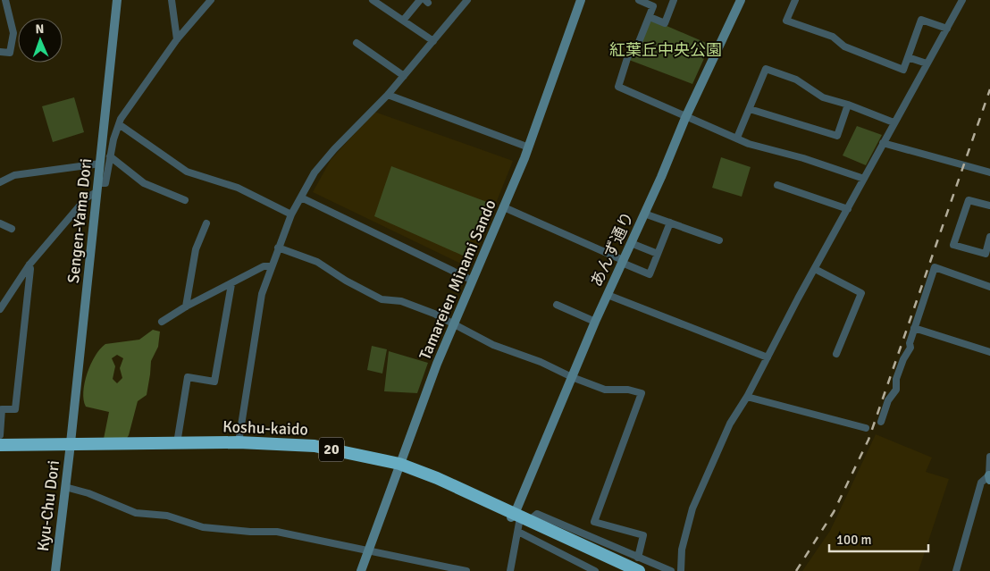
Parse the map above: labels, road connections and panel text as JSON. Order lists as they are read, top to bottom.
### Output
{
  "streets": {
    "highway": ["Koshu-kaido", "20"],
    "street": [
      "Sengen-Yama Dori",
      "あんず通り",
      "Tamareien Minami Sando",
      "Kyu-Chu Dori"
    ]
  },
  "crossings": [
    ["Sengen-Yama Dori", "Koshu-kaido"],
    ["Sengen-Yama Dori", "Kyu-Chu Dori"],
    ["あんず通り", "Koshu-kaido"],
    ["Tamareien Minami Sando", "Koshu-kaido"],
    ["Koshu-kaido", "Kyu-Chu Dori"]
  ],
  "parks": ["紅葉丘中央公園"],
  "scale_bar": "100 m",
  "north": "top"
}
